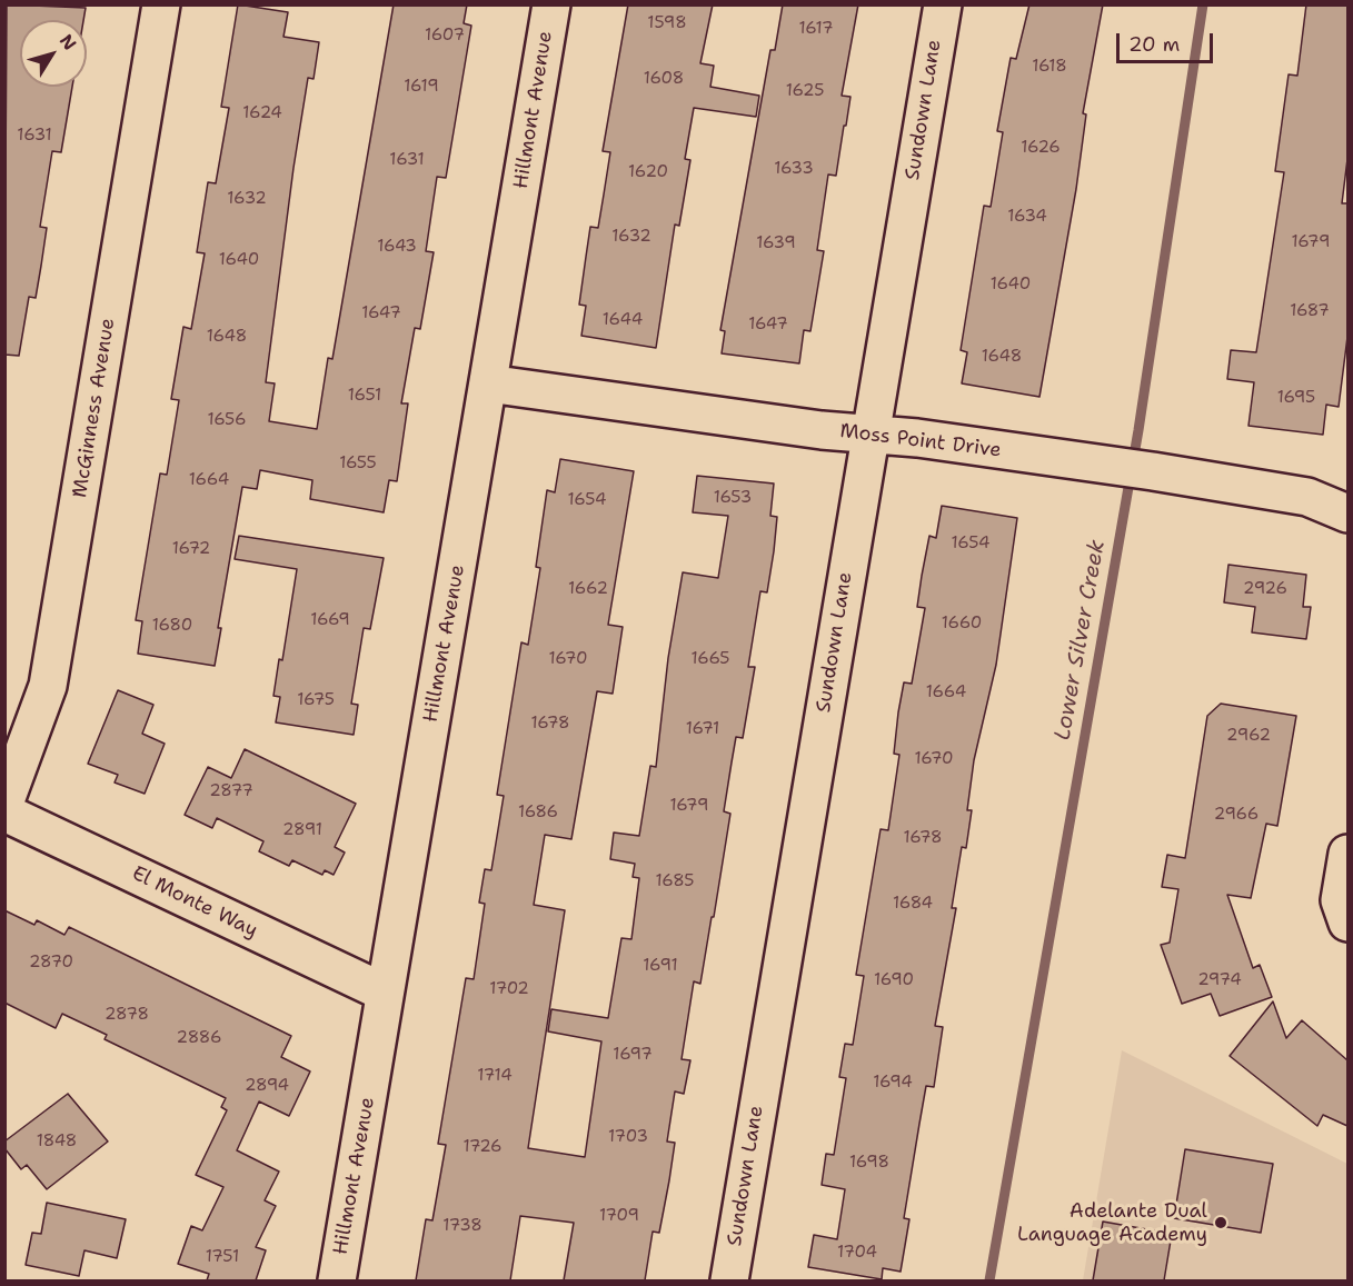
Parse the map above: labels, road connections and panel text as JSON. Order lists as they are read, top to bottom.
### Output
{
  "streets": {
    "street": [
      "Hillmont Avenue",
      "Sundown Lane",
      "McGinness Avenue",
      "Moss Point Drive",
      "El Monte Way"
    ]
  },
  "crossings": [
    ["Hillmont Avenue", "Moss Point Drive"],
    ["Hillmont Avenue", "El Monte Way"],
    ["Sundown Lane", "Moss Point Drive"]
  ],
  "water": ["Lower Silver Creek"],
  "places": ["Adelante Dual Language Academy"],
  "house_numbers": [
    "1598",
    "1617",
    "1607",
    "1618",
    "1608",
    "1619",
    "1625",
    "1624",
    "1631",
    "1626",
    "1631",
    "1633",
    "1620",
    "1632",
    "1634",
    "1632",
    "1679",
    "1639",
    "1643",
    "1640",
    "1640",
    "1687",
    "1647",
    "1644",
    "1647",
    "1648",
    "1648",
    "1651",
    "1695",
    "1656",
    "1655",
    "1664",
    "1653",
    "1654",
    "1654",
    "1672",
    "1662",
    "2926",
    "1669",
    "1660",
    "1680",
    "1670",
    "1665",
    "1664",
    "1675",
    "1678",
    "1671",
    "2962",
    "1670",
    "2877",
    "1679",
    "1686",
    "2966",
    "2891",
    "1678",
    "1685",
    "1684",
    "2870",
    "1691",
    "1690",
    "2974",
    "1702",
    "2878",
    "2886",
    "1697",
    "1714",
    "1694",
    "2894",
    "1703",
    "1848",
    "1726",
    "1698",
    "1709",
    "1738",
    "1704",
    "1751"
  ],
  "scale_bar": "20 m",
  "north": "top right"
}
